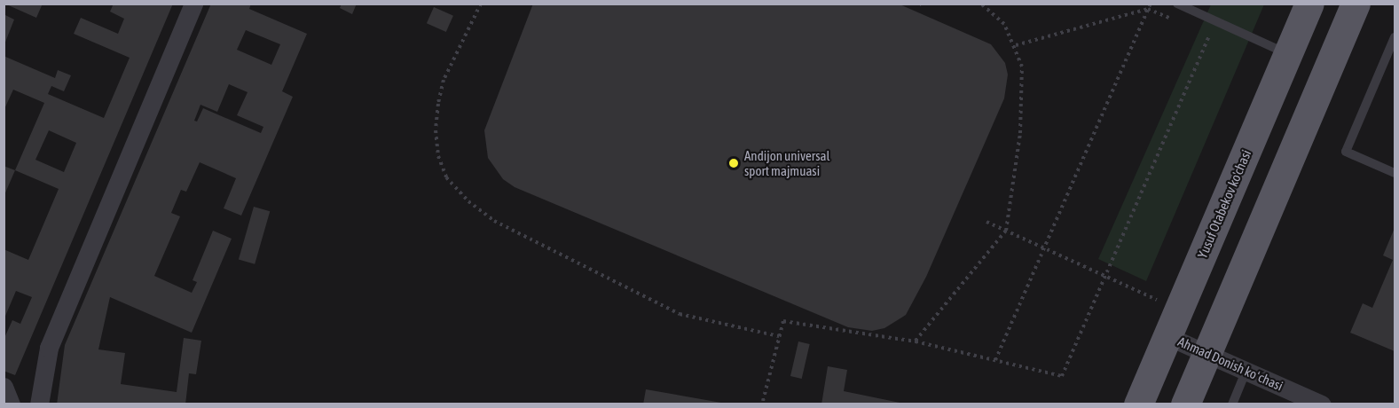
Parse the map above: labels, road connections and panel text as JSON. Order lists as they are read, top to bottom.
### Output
{
  "streets": {
    "main road": ["Yusuf Otabekov ko'chasi"],
    "street": ["Ahmad Donish koʻchasi"]
  },
  "crossings": [
    ["Yusuf Otabekov ko'chasi", "Ahmad Donish koʻchasi"]
  ],
  "places": ["Andijon universal sport majmuasi"]
}
